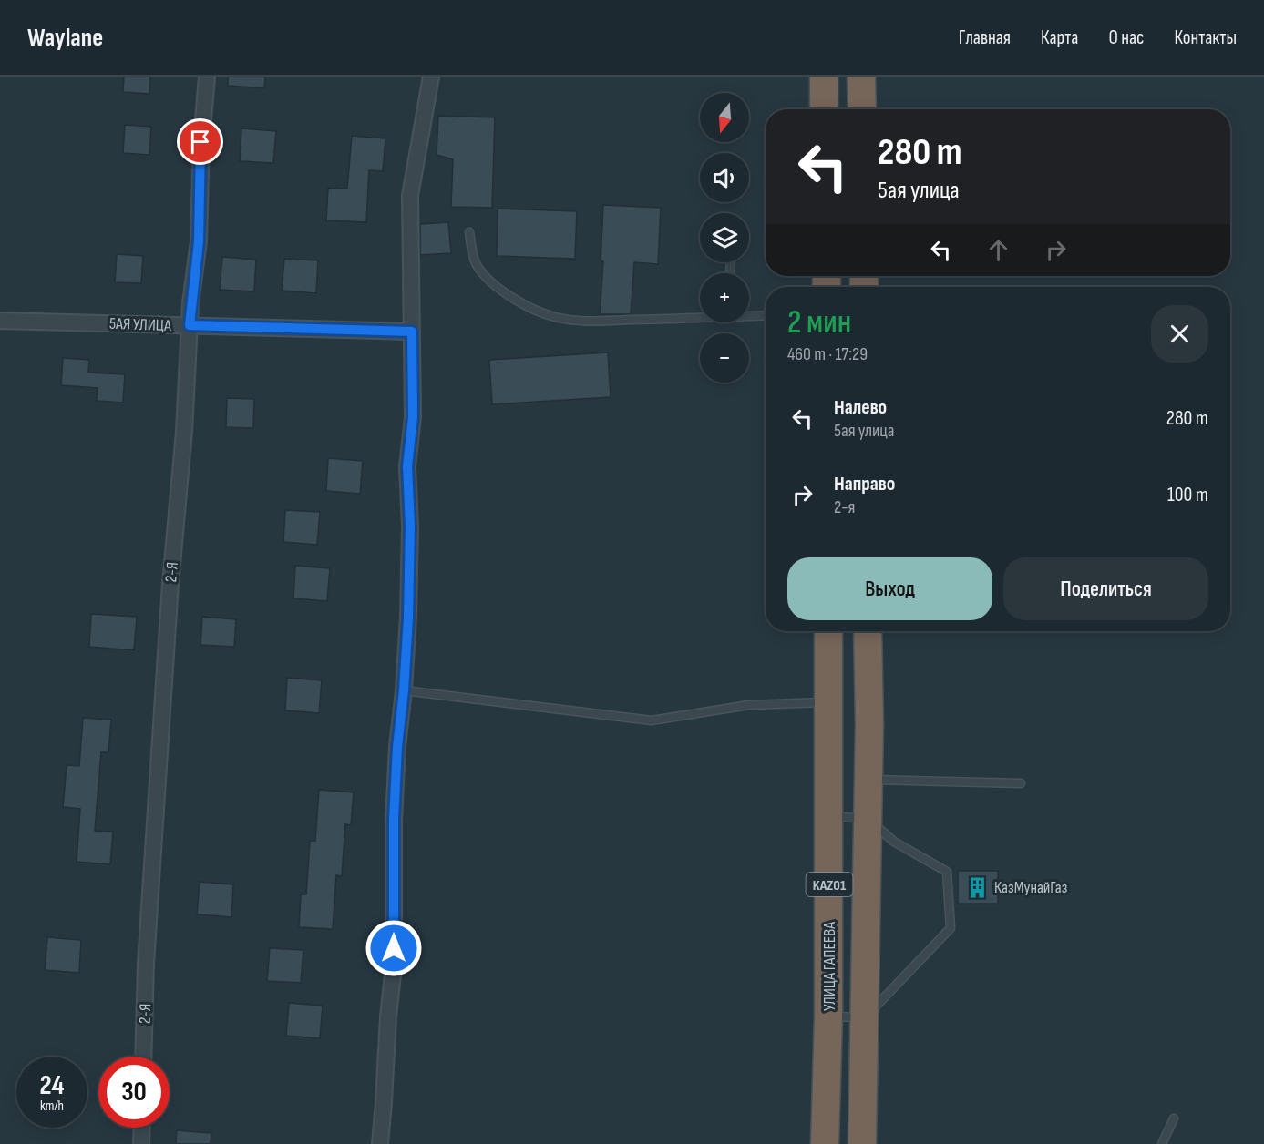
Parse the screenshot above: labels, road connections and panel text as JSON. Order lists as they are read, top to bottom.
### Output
{
  "streets": {
    "highway": ["KАZ01", "УЛИЦА ГАПЕЕВА"],
    "street": ["5АЯ УЛИЦА", "2-Я"]
  },
  "crossings": [
    ["5АЯ УЛИЦА", "2-Я"]
  ],
  "places": {
    "building": ["КазМунайГаз"]
  },
  "north": "bottom",
  "page": {
    "header": "Waylane",
    "nav": [
      "Главная",
      "Карта",
      "О нас",
      "Контакты"
    ],
    "map_buttons": ["+", "−"],
    "turn": ["280 m", "5ая улица"],
    "heading": ["2 мин", "460 m · 17:29"],
    "list": [
      {
        "name": "Налево",
        "note": "5ая улица",
        "value": "280 m"
      },
      {
        "name": "Направо",
        "note": "2-я",
        "value": "100 m"
      }
    ],
    "buttons": ["Выход", "Поделиться"],
    "speed": "24 km/h",
    "limit": "30"
  }
}
